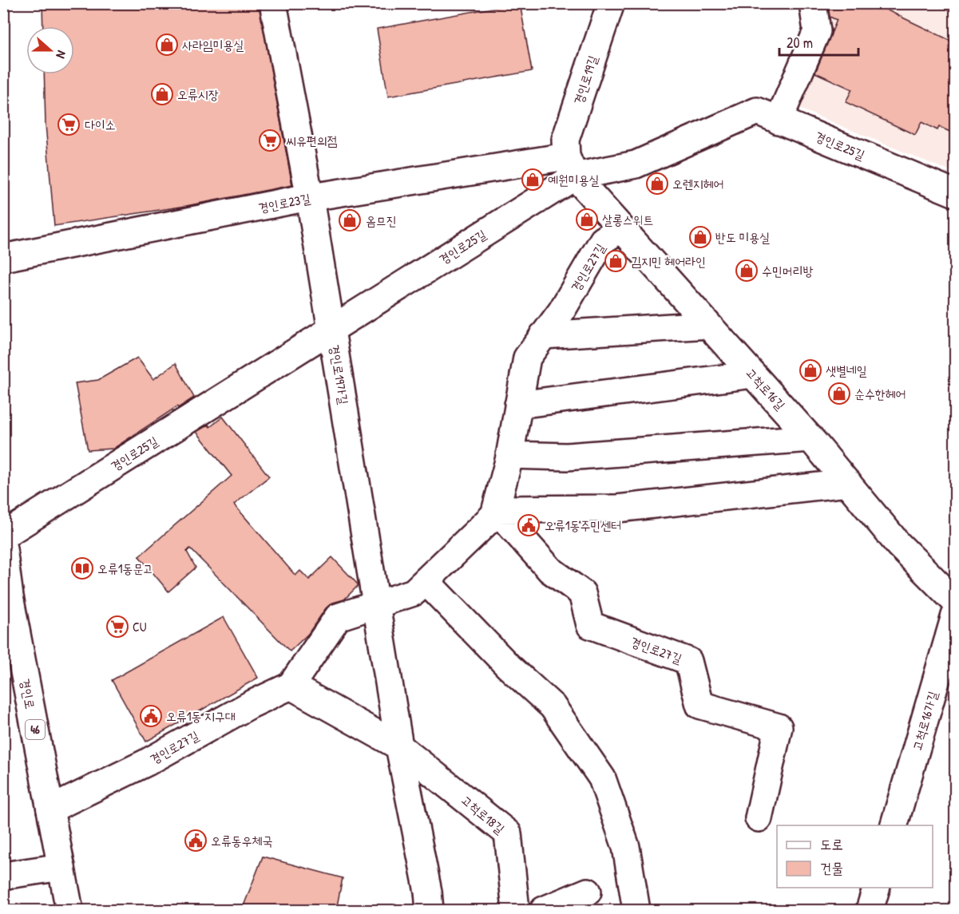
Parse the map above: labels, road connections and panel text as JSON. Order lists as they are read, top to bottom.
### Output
{
  "streets": {
    "street": [
      "경인로19길",
      "경인로25길",
      "경인로23길",
      "경인로27길",
      "경인로19가길",
      "고척로16길",
      "경인로",
      "고척로16가길",
      "46",
      "고척로18길"
    ]
  },
  "crossings": [
    ["경인로19길", "경인로25길"],
    ["경인로19길", "경인로23길"],
    ["경인로19길", "고척로16길"],
    ["경인로25길", "경인로23길"],
    ["경인로25길", "경인로19가길"],
    ["경인로25길", "고척로16길"],
    ["경인로23길", "경인로19가길"],
    ["경인로23길", "고척로16길"],
    ["경인로27길", "경인로19가길"],
    ["경인로27길", "고척로16길"],
    ["경인로27길", "경인로"],
    ["경인로27길", "고척로18길"],
    ["경인로19가길", "고척로18길"]
  ],
  "places": {
    "shop": [
      "사라임미용실",
      "오류시장",
      "예원미용실",
      "오렌지헤어",
      "살롱스위트",
      "옴므진",
      "반도 미용실",
      "김지민 헤어라인",
      "수민머리방",
      "샛별네일",
      "순수한헤어"
    ],
    "supermarket": ["다이소", "씨유편의점", "CU"],
    "public building": ["오류1동주민센터", "오류1동 지구대", "오류동우체국"],
    "library": ["오류1동문고"]
  },
  "legend": ["도로", "건물"],
  "scale_bar": "20 m",
  "north": "right"
}
